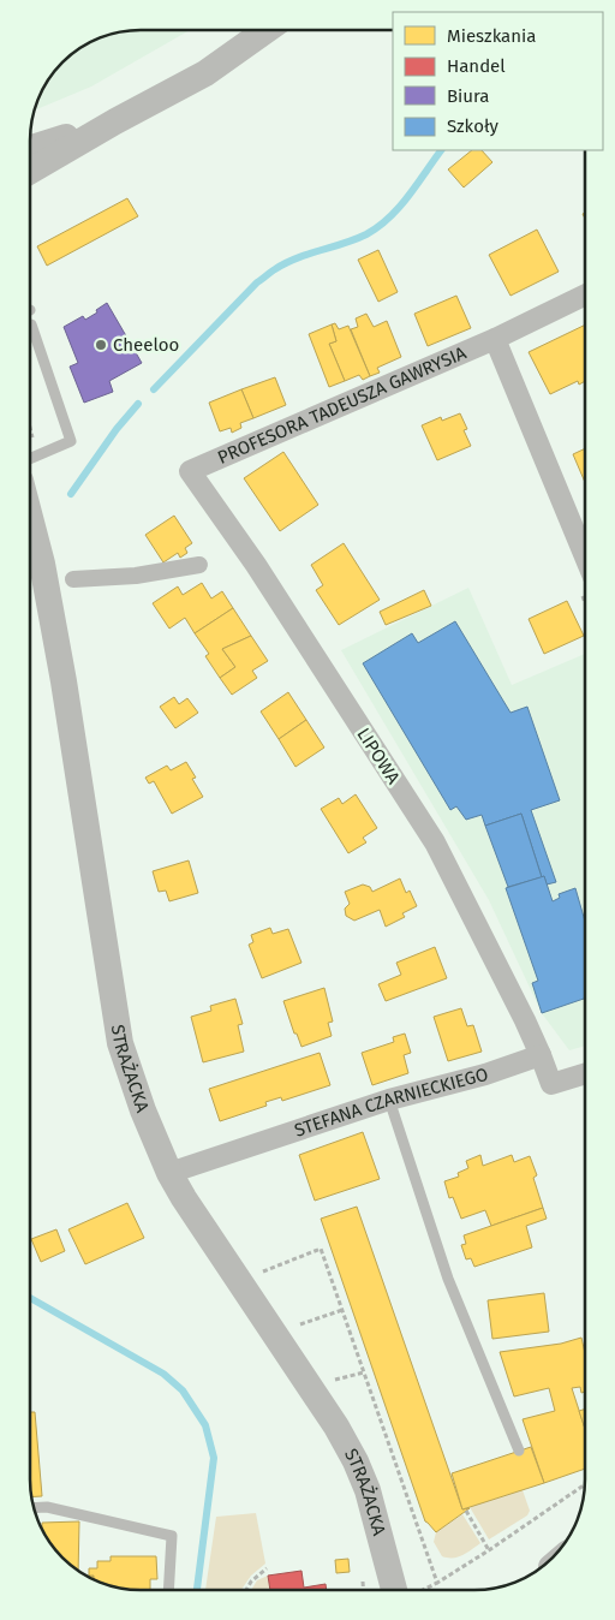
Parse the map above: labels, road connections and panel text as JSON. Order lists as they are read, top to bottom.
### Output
{
  "streets": {
    "street": [
      "PROFESORA TADEUSZA GAWRYSIA",
      "LIPOWA",
      "STRAŻACKA",
      "STEFANA CZARNIECKIEGO"
    ]
  },
  "crossings": [
    ["PROFESORA TADEUSZA GAWRYSIA", "LIPOWA"],
    ["LIPOWA", "STEFANA CZARNIECKIEGO"],
    ["STRAŻACKA", "STEFANA CZARNIECKIEGO"]
  ],
  "places": ["Cheeloo"],
  "legend": [
    "Mieszkania",
    "Handel",
    "Biura",
    "Szkoły"
  ]
}
